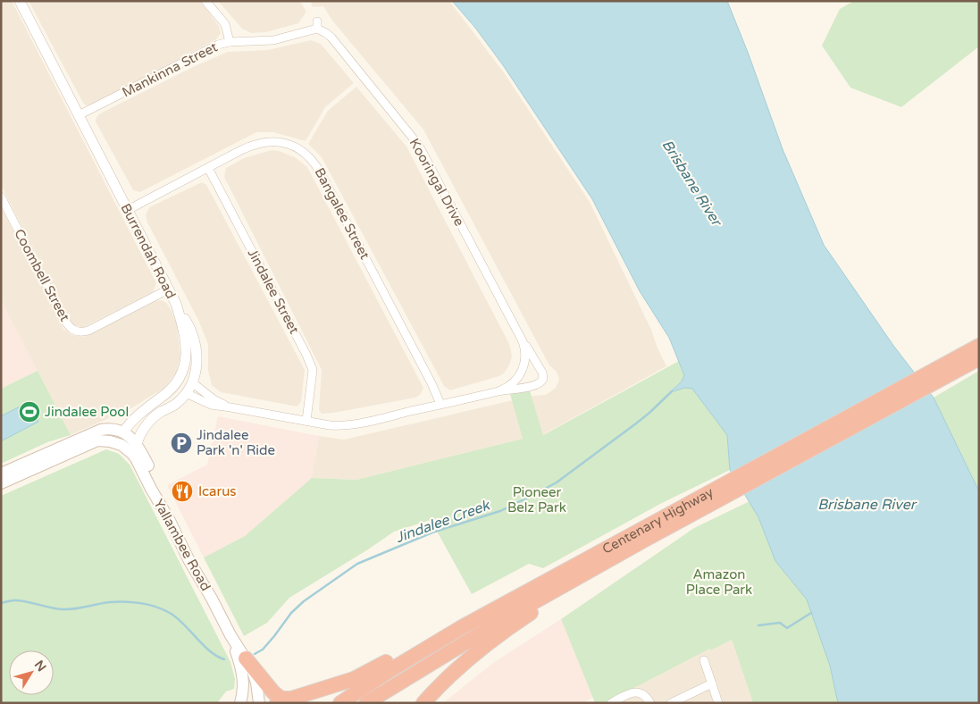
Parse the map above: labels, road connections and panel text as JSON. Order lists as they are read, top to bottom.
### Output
{
  "streets": {
    "highway": ["Centenary Highway"],
    "main road": ["Yallambee Road"],
    "street": [
      "Mankinna Street",
      "Kooringal Drive",
      "Bangalee Street",
      "Burrendah Road",
      "Coombell Street",
      "Jindalee Street"
    ]
  },
  "crossings": [
    ["Mankinna Street", "Kooringal Drive"],
    ["Mankinna Street", "Burrendah Road"],
    ["Kooringal Drive", "Bangalee Street"],
    ["Kooringal Drive", "Jindalee Street"],
    ["Bangalee Street", "Burrendah Road"],
    ["Bangalee Street", "Jindalee Street"],
    ["Burrendah Road", "Coombell Street"],
    ["Burrendah Road", "Yallambee Road"]
  ],
  "water": ["Brisbane River", "Jindalee Creek"],
  "parks": ["Pioneer Belz Park", "Amazon Place Park"],
  "places": {
    "sports": ["Jindalee Pool"],
    "parking": ["Jindalee Park 'n' Ride"],
    "restaurant": ["Icarus"]
  },
  "north": "top right"
}
